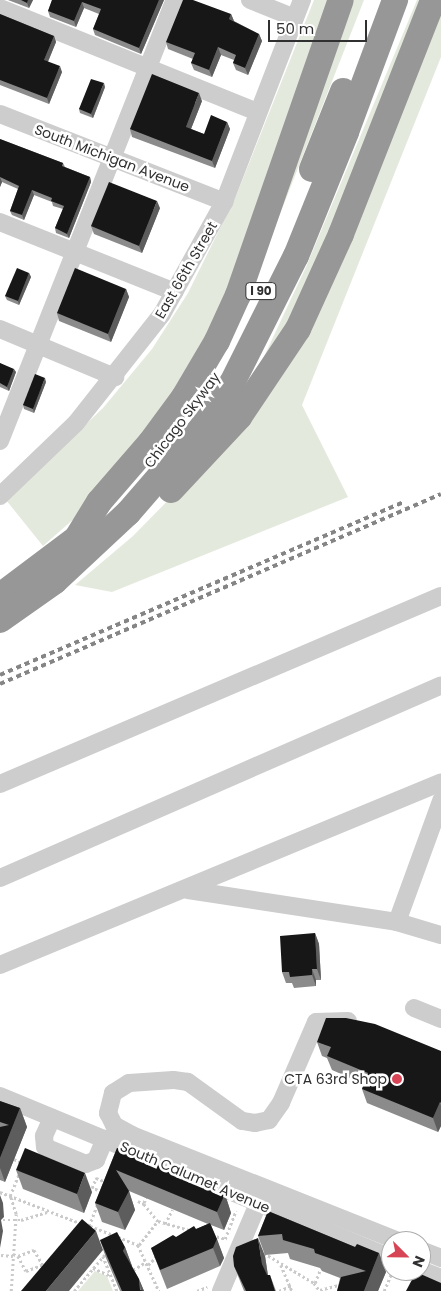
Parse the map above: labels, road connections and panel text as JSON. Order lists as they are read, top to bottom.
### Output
{
  "streets": {
    "highway": ["I 90", "Chicago Skyway"],
    "street": ["South Michigan Avenue", "East 66th Street", "South Calumet Avenue"]
  },
  "crossings": [
    ["South Michigan Avenue", "East 66th Street"]
  ],
  "places": ["CTA 63rd Shop"],
  "scale_bar": "50 m",
  "north": "bottom right"
}
